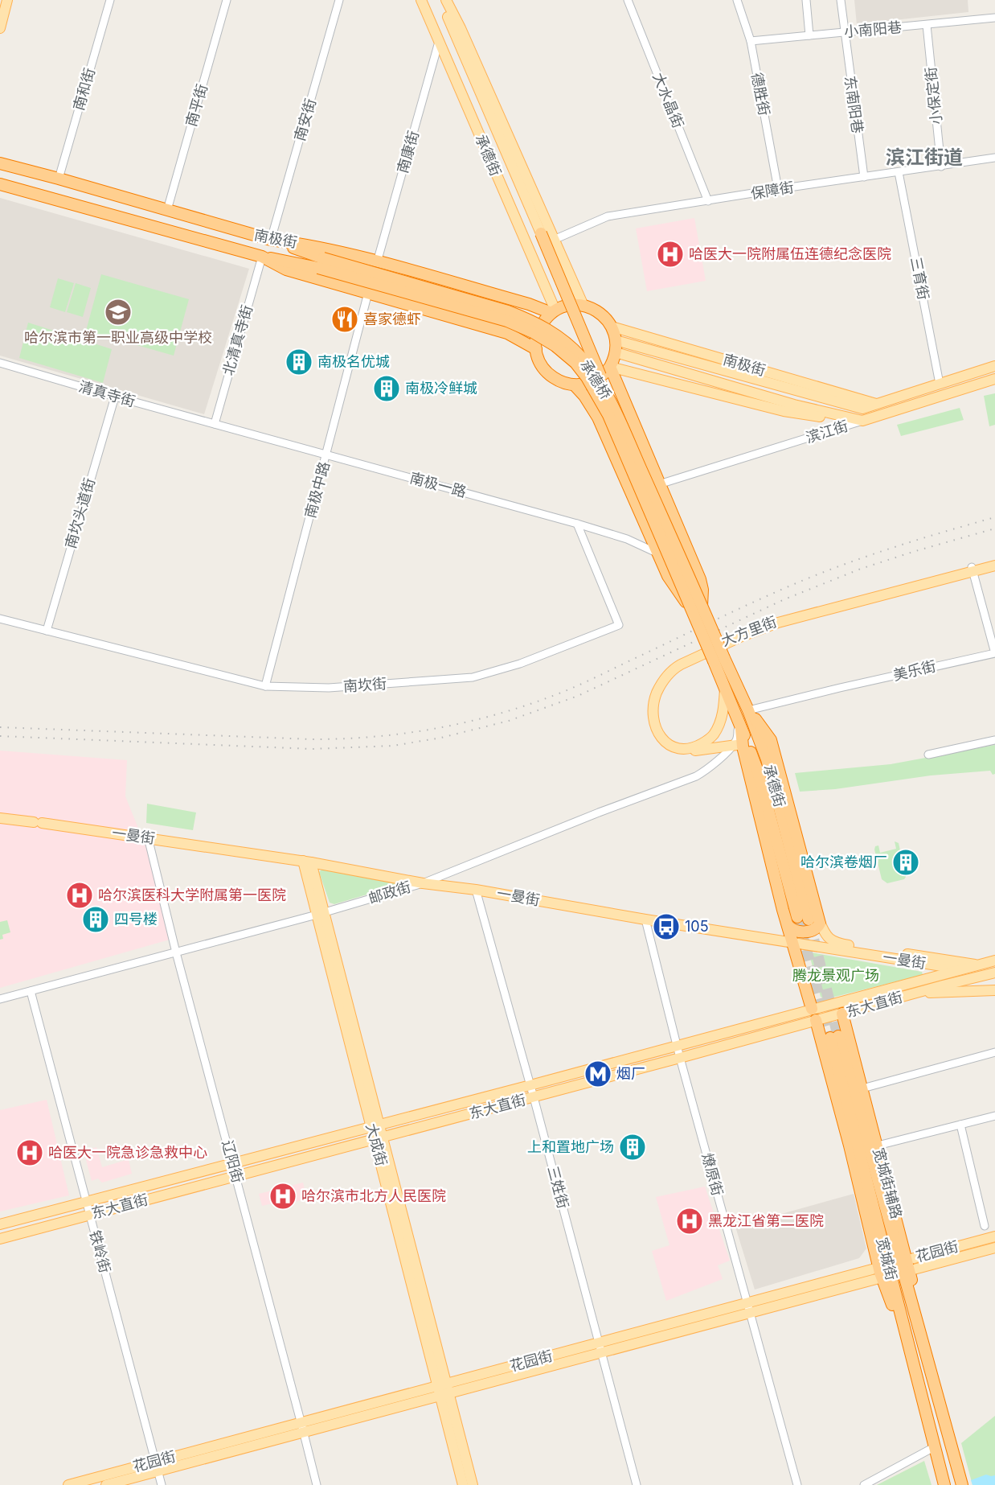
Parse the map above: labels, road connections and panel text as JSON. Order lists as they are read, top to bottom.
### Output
{
  "streets": {
    "highway": [
      "承德街",
      "南极街",
      "承德桥",
      "宽城街辅路",
      "宽城街"
    ],
    "main road": [
      "滨江街",
      "大方里街",
      "一曼街",
      "东大直街",
      "大成街",
      "花园街"
    ],
    "street": [
      "小南阳巷",
      "南和街",
      "德胜街",
      "小保定街",
      "大水晶街",
      "东南阳巷",
      "南平街",
      "南安街",
      "南康街",
      "保障街",
      "三育街",
      "北清真寺街",
      "清真寺街",
      "南极一路",
      "南极中路",
      "南坎头道街",
      "美乐街",
      "南坎街",
      "邮政街",
      "辽阳街",
      "燎原街",
      "三姓街",
      "铁岭街"
    ]
  },
  "crossings": [
    ["小南阳巷", "德胜街"],
    ["小南阳巷", "小保定街"],
    ["小南阳巷", "东南阳巷"],
    ["南和街", "南极街"],
    ["德胜街", "保障街"],
    ["小保定街", "保障街"],
    ["大水晶街", "保障街"],
    ["东南阳巷", "保障街"],
    ["南平街", "南极街"],
    ["南安街", "南极街"],
    ["南康街", "承德街"],
    ["南康街", "南极街"],
    ["承德街", "南极街"],
    ["承德街", "承德桥"],
    ["承德街", "大方里街"],
    ["承德街", "美乐街"],
    ["承德街", "一曼街"],
    ["保障街", "三育街"],
    ["南极街", "北清真寺街"],
    ["南极街", "滨江街"],
    ["南极街", "南极中路"],
    ["三育街", "滨江街"],
    ["北清真寺街", "清真寺街"],
    ["北清真寺街", "南极一路"],
    ["清真寺街", "南极一路"],
    ["清真寺街", "南坎头道街"],
    ["南极一路", "南极中路"],
    ["南极一路", "南坎街"],
    ["南极中路", "南坎街"],
    ["南坎头道街", "南坎街"],
    ["大方里街", "美乐街"],
    ["大方里街", "邮政街"],
    ["一曼街", "邮政街"],
    ["一曼街", "东大直街"],
    ["一曼街", "大成街"],
    ["一曼街", "辽阳街"],
    ["一曼街", "燎原街"],
    ["一曼街", "三姓街"],
    ["邮政街", "大成街"],
    ["邮政街", "辽阳街"],
    ["邮政街", "铁岭街"],
    ["东大直街", "大成街"],
    ["东大直街", "辽阳街"],
    ["东大直街", "燎原街"],
    ["东大直街", "宽城街辅路"],
    ["东大直街", "三姓街"],
    ["东大直街", "铁岭街"],
    ["大成街", "花园街"],
    ["辽阳街", "花园街"],
    ["燎原街", "花园街"],
    ["宽城街辅路", "花园街"],
    ["宽城街辅路", "宽城街"],
    ["三姓街", "花园街"],
    ["铁岭街", "花园街"],
    ["花园街", "宽城街"]
  ],
  "districts": ["滨江街道"],
  "parks": ["腾龙景观广场"],
  "places": {
    "hospital": [
      "哈医大一院附属伍连德纪念医院",
      "哈尔滨医科大学附属第一医院",
      "哈医大一院急诊急救中心",
      "哈尔滨市北方人民医院",
      "黑龙江省第二医院"
    ],
    "school or university": ["哈尔滨市第一职业高级中学校"],
    "restaurant": ["喜家德虾"],
    "building": [
      "南极名优城",
      "南极冷鲜城",
      "哈尔滨卷烟厂",
      "四号楼",
      "上和置地广场"
    ],
    "bus stop": ["105"],
    "metro station": ["烟厂"]
  }
}
